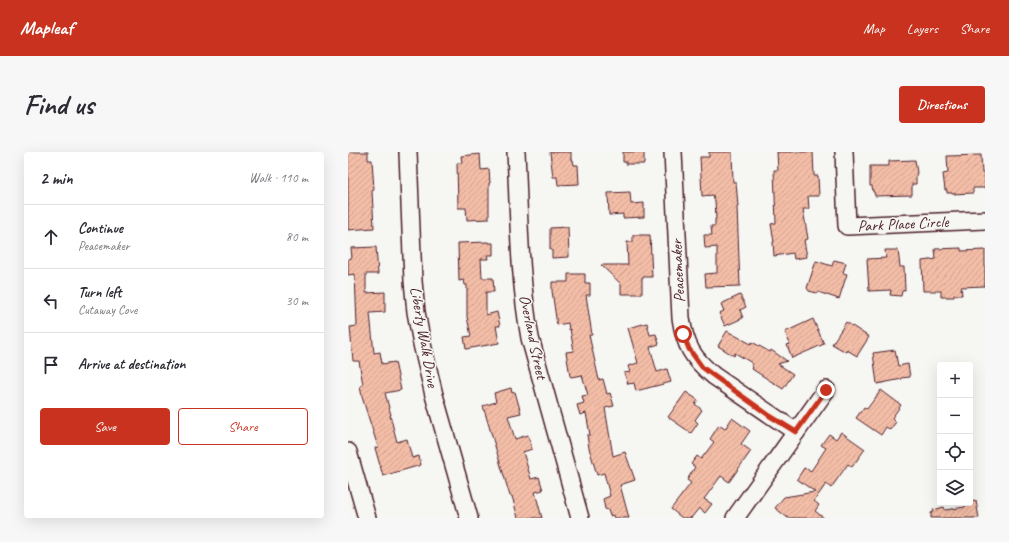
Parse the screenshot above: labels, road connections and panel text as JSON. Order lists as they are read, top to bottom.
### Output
{
  "streets": {
    "street": [
      "Park Place Circle",
      "Peacemaker",
      "Liberty Walk Drive",
      "Overland Street"
    ]
  },
  "page": {
    "header": "Mapleaf",
    "nav": ["Map", "Layers", "Share"],
    "buttons": [
      "Directions",
      ["Save", "Share"]
    ],
    "title": "Find us",
    "heading": ["2 min", "Walk · 110 m"],
    "list": [
      ["Continue", "Peacemaker", "80 m"],
      ["Turn left", "Cutaway Cove", "30 m"],
      "Arrive at destination"
    ],
    "map_buttons": ["+", "−"]
  }
}
